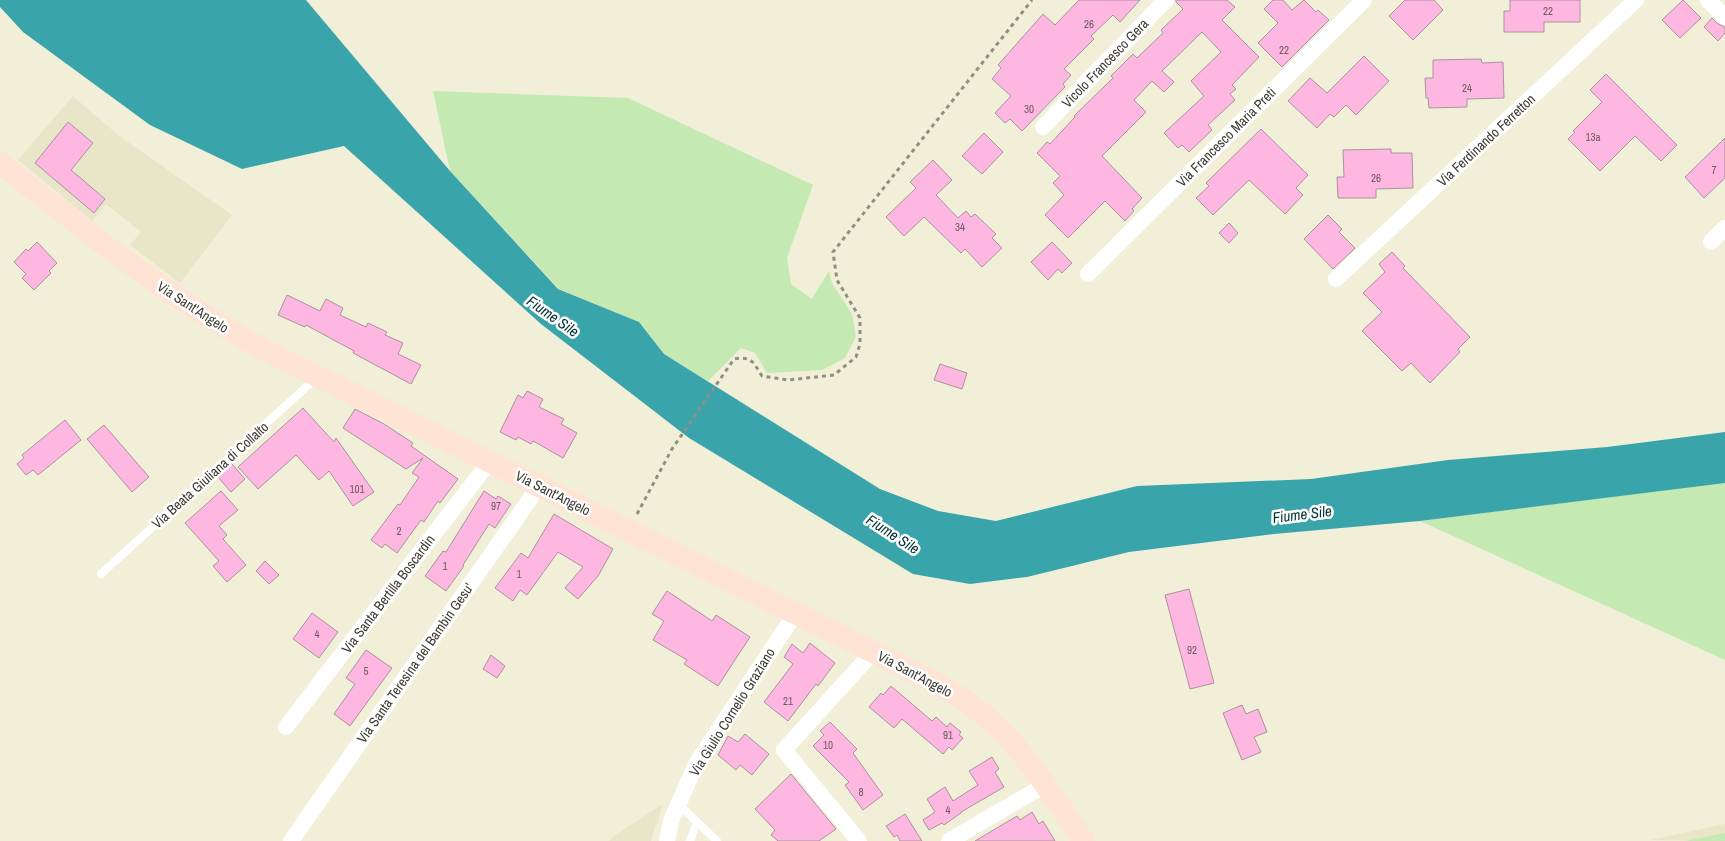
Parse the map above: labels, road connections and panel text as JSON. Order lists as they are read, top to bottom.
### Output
{
  "streets": {
    "street": [
      "Vicolo Francesco Gera",
      "Via Francesco Maria Preti",
      "Via Ferdinando Ferretton",
      "Via Sant'Angelo",
      "Via Santa Bertilla Boscardin",
      "Via Santa Teresina del Bambin Gesu'",
      "Via Giulio Cornelio Graziano"
    ],
    "lane": ["Via Beata Giuliana di Collalto"]
  },
  "crossings": [
    ["Via Sant'Angelo", "Via Beata Giuliana di Collalto"],
    ["Via Sant'Angelo", "Via Santa Bertilla Boscardin"],
    ["Via Sant'Angelo", "Via Santa Teresina del Bambin Gesu'"],
    ["Via Sant'Angelo", "Via Giulio Cornelio Graziano"]
  ],
  "water": ["Fiume Sile"],
  "house_numbers": [
    "22",
    "26",
    "22",
    "24",
    "30",
    "13a",
    "7",
    "26",
    "34",
    "101",
    "97",
    "2",
    "1",
    "1",
    "4",
    "92",
    "5",
    "21",
    "91",
    "10",
    "8",
    "4"
  ]
}
